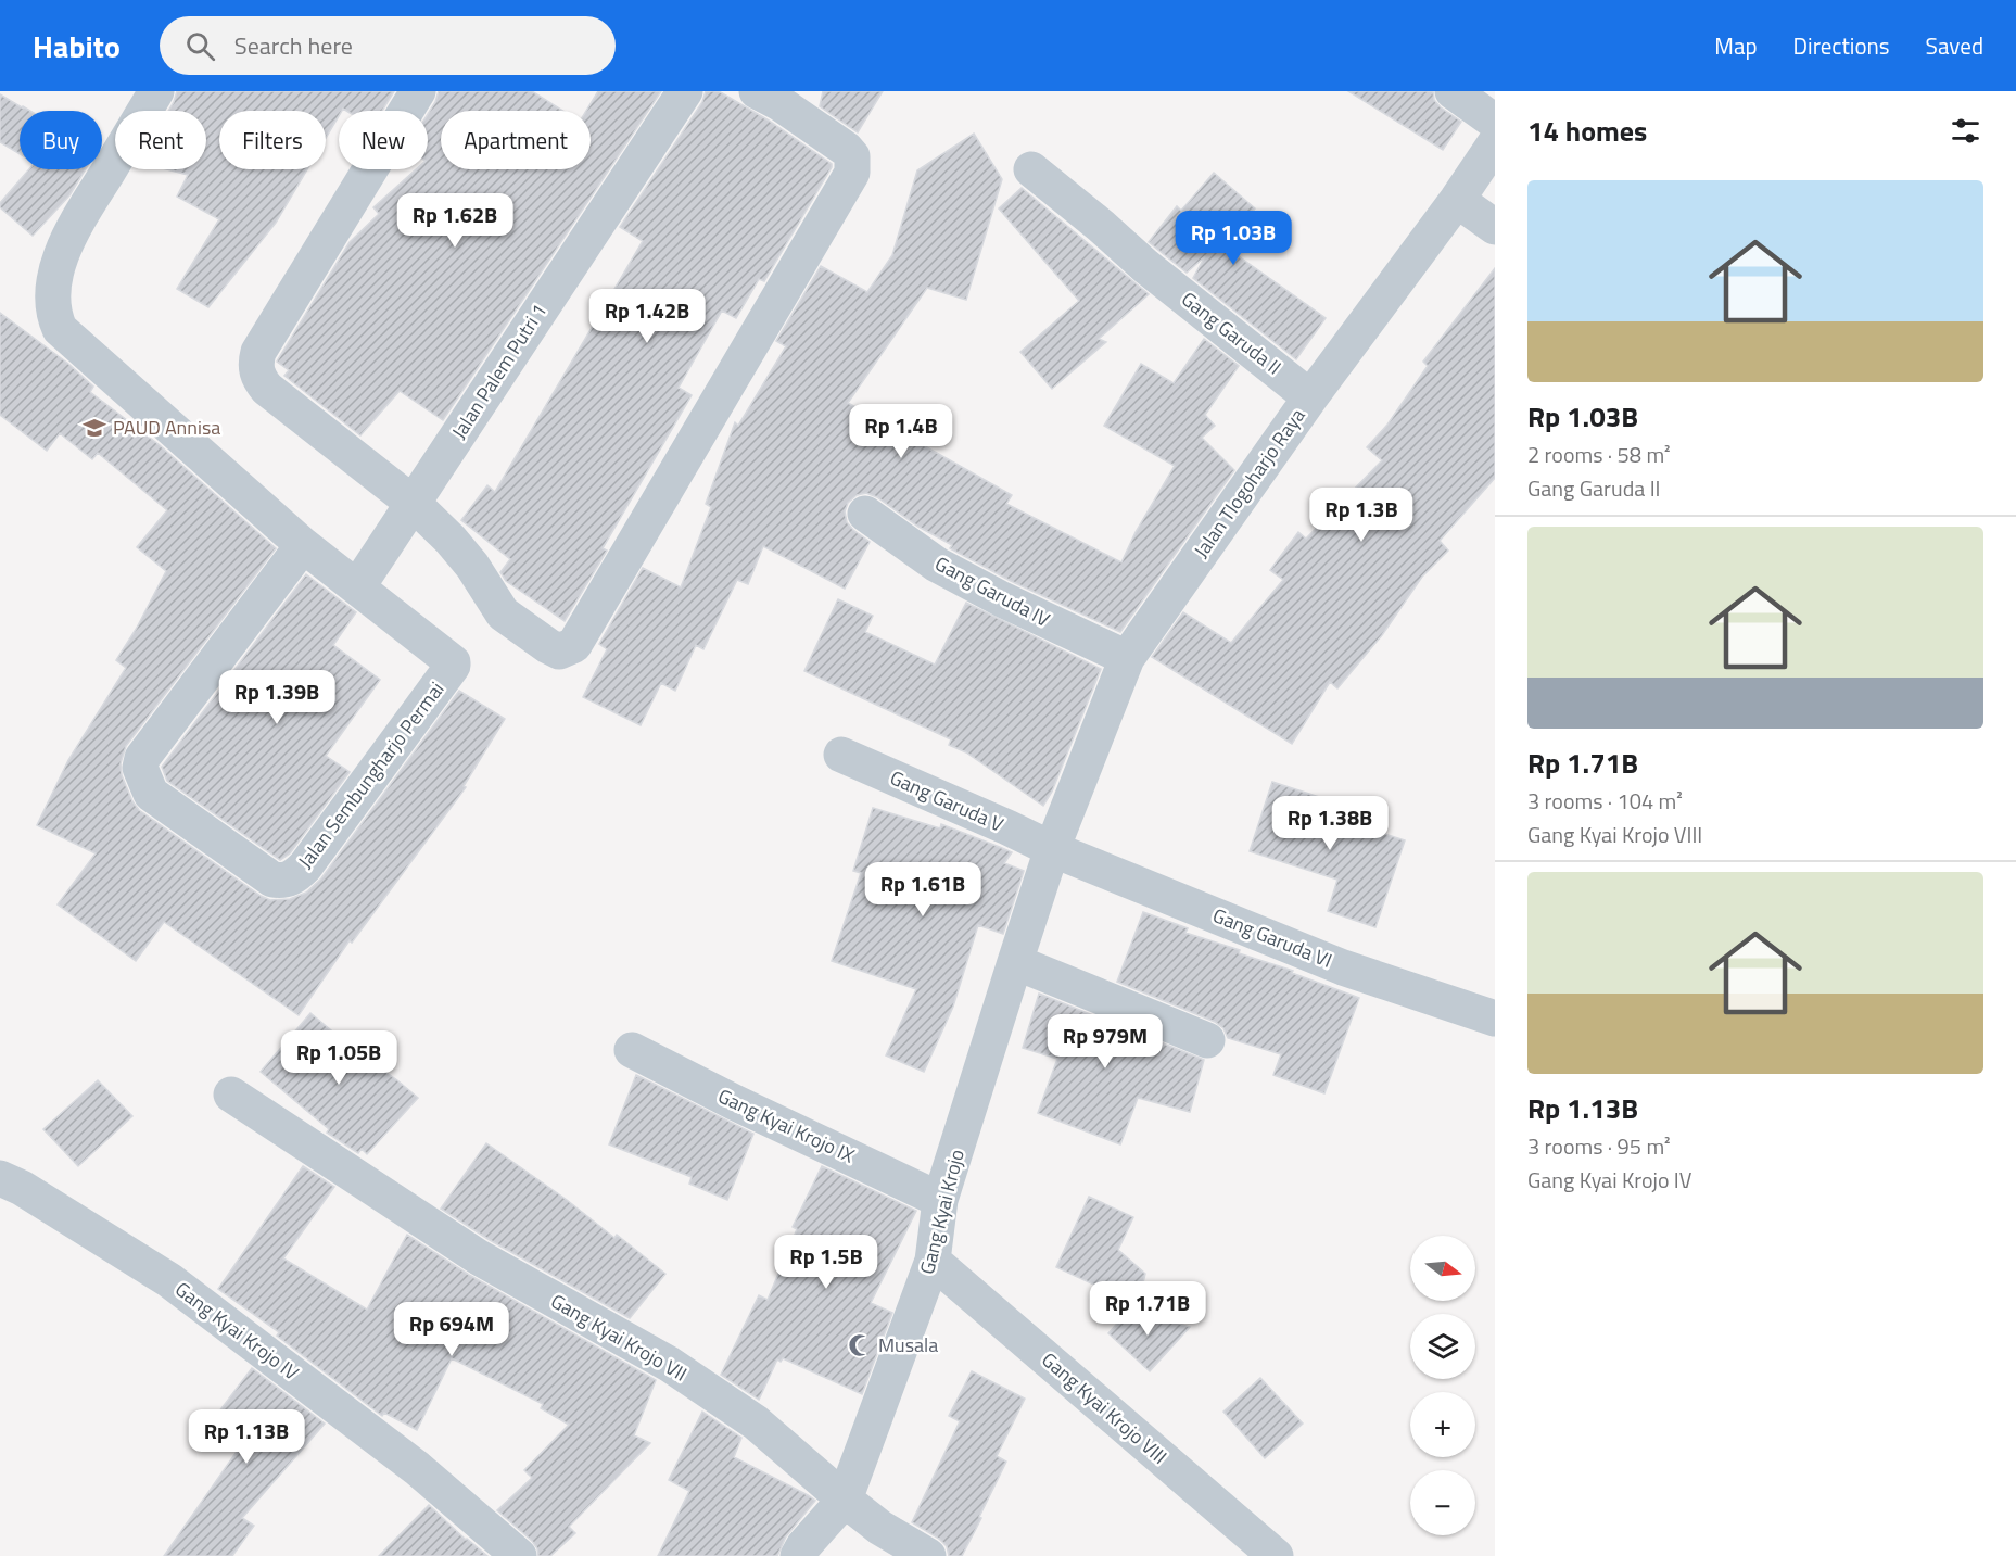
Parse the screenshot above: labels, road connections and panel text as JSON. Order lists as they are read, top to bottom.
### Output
{
  "streets": {
    "street": [
      "Gang Garuda II",
      "Jalan Palem Putri 1",
      "Jalan Tlogoharjo Raya",
      "Gang Garuda IV",
      "Jalan Sembungharjo Permai",
      "Gang Garuda V",
      "Gang Garuda VI",
      "Gang Kyai Krojo IX",
      "Gang Kyai Krojo",
      "Gang Kyai Krojo IV",
      "Gang Kyai Krojo VII",
      "Gang Kyai Krojo VIII"
    ]
  },
  "crossings": [
    ["Gang Garuda II", "Jalan Tlogoharjo Raya"],
    ["Jalan Palem Putri 1", "Jalan Sembungharjo Permai"],
    ["Jalan Tlogoharjo Raya", "Gang Garuda IV"],
    ["Jalan Tlogoharjo Raya", "Gang Garuda V"],
    ["Jalan Tlogoharjo Raya", "Gang Garuda VI"],
    ["Jalan Tlogoharjo Raya", "Gang Kyai Krojo"],
    ["Gang Garuda V", "Gang Garuda VI"],
    ["Gang Garuda V", "Gang Kyai Krojo"],
    ["Gang Garuda VI", "Gang Kyai Krojo"],
    ["Gang Kyai Krojo IX", "Gang Kyai Krojo"],
    ["Gang Kyai Krojo", "Gang Kyai Krojo VII"],
    ["Gang Kyai Krojo", "Gang Kyai Krojo VIII"]
  ],
  "places": {
    "school or university": ["PAUD Annisa"],
    "mosque": ["Musala"]
  },
  "north": "right",
  "page": {
    "header": "Habito",
    "search": "Search here",
    "nav": ["Map", "Directions", "Saved"],
    "heading": "14 homes",
    "chip": [
      "Buy",
      "Rent",
      "Filters",
      "New",
      "Apartment"
    ],
    "list": [
      {
        "name": "Rp 1.03B",
        "note": "2 rooms · 58 m² · Gang Garuda II"
      },
      {
        "name": "Rp 1.71B",
        "note": "3 rooms · 104 m² · Gang Kyai Krojo VIII"
      },
      {
        "name": "Rp 1.13B",
        "note": "3 rooms · 95 m² · Gang Kyai Krojo IV"
      }
    ],
    "price": [
      "Rp 1.62B",
      "Rp 1.03B",
      "Rp 1.42B",
      "Rp 1.4B",
      "Rp 1.3B",
      "Rp 1.39B",
      "Rp 1.38B",
      "Rp 1.61B",
      "Rp 979M",
      "Rp 1.05B",
      "Rp 1.5B",
      "Rp 1.71B",
      "Rp 694M",
      "Rp 1.13B"
    ],
    "map_buttons": ["+", "−"]
  }
}
